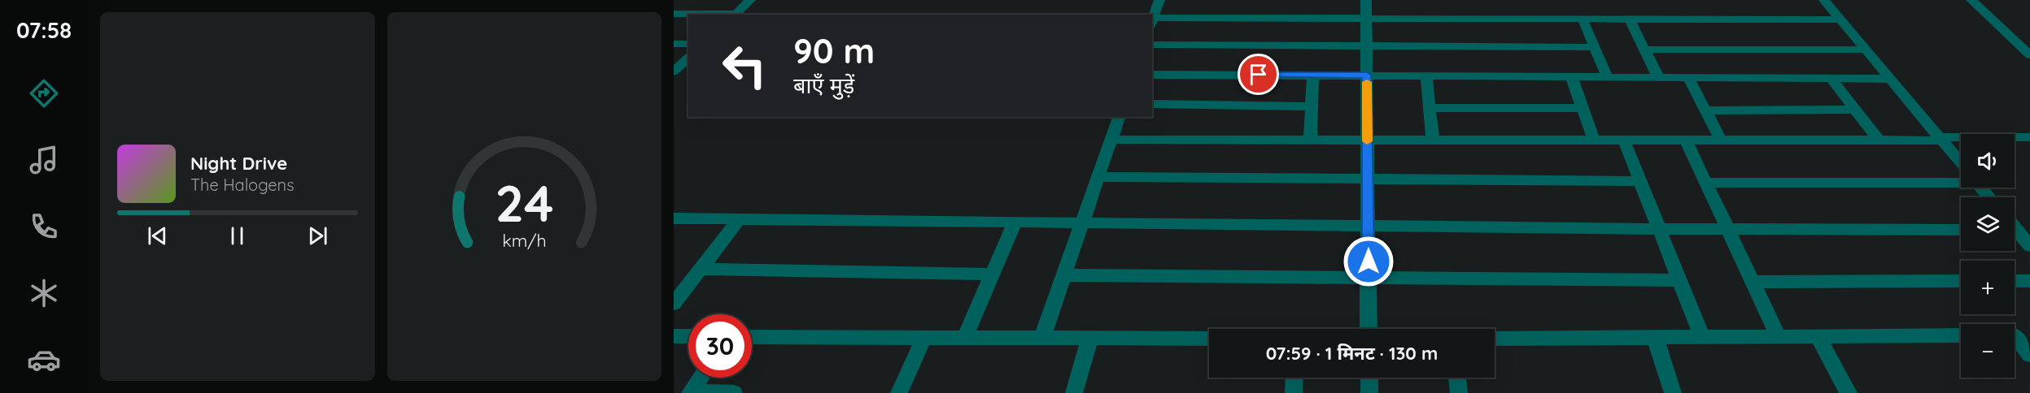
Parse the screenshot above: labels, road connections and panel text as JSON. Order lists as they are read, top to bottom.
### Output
{
  "page": {
    "tabs": "07:58",
    "turn": ["90 m", "बाएँ मुड़ें"],
    "map_buttons": ["+", "−"],
    "song": ["Night Drive", "The Halogens"],
    "limit": "30",
    "trip": "07:59 · 1 मिनट · 130 m",
    "gauge": ["24", "km/h"]
  }
}
